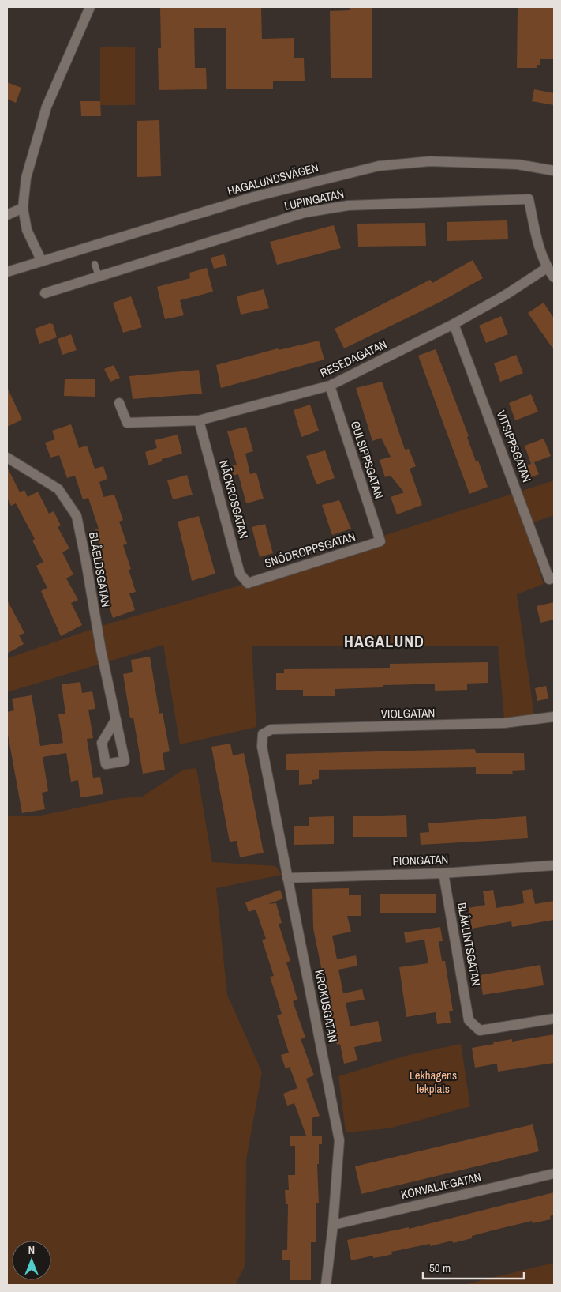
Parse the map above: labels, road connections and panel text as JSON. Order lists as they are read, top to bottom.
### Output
{
  "streets": {
    "street": [
      "HAGALUNDSVÄGEN",
      "LUPINGATAN",
      "RESEDAGATAN",
      "VITSIPPSGATAN",
      "GULSIPPSGATAN",
      "NÄCKROSGATAN",
      "SNÖDROPPSGATAN",
      "BLÅELDSGATAN",
      "VIOLGATAN",
      "PIONGATAN",
      "BLÅKLINTSGATAN",
      "KROKUSGATAN",
      "KONVALJEGATAN"
    ]
  },
  "crossings": [
    ["LUPINGATAN", "RESEDAGATAN"],
    ["RESEDAGATAN", "VITSIPPSGATAN"],
    ["RESEDAGATAN", "GULSIPPSGATAN"],
    ["RESEDAGATAN", "NÄCKROSGATAN"],
    ["GULSIPPSGATAN", "SNÖDROPPSGATAN"],
    ["NÄCKROSGATAN", "SNÖDROPPSGATAN"],
    ["VIOLGATAN", "KROKUSGATAN"],
    ["PIONGATAN", "BLÅKLINTSGATAN"],
    ["PIONGATAN", "KROKUSGATAN"],
    ["KROKUSGATAN", "KONVALJEGATAN"]
  ],
  "districts": ["HAGALUND"],
  "parks": ["Lekhagens lekplats"],
  "scale_bar": "50 m",
  "north": "top"
}
